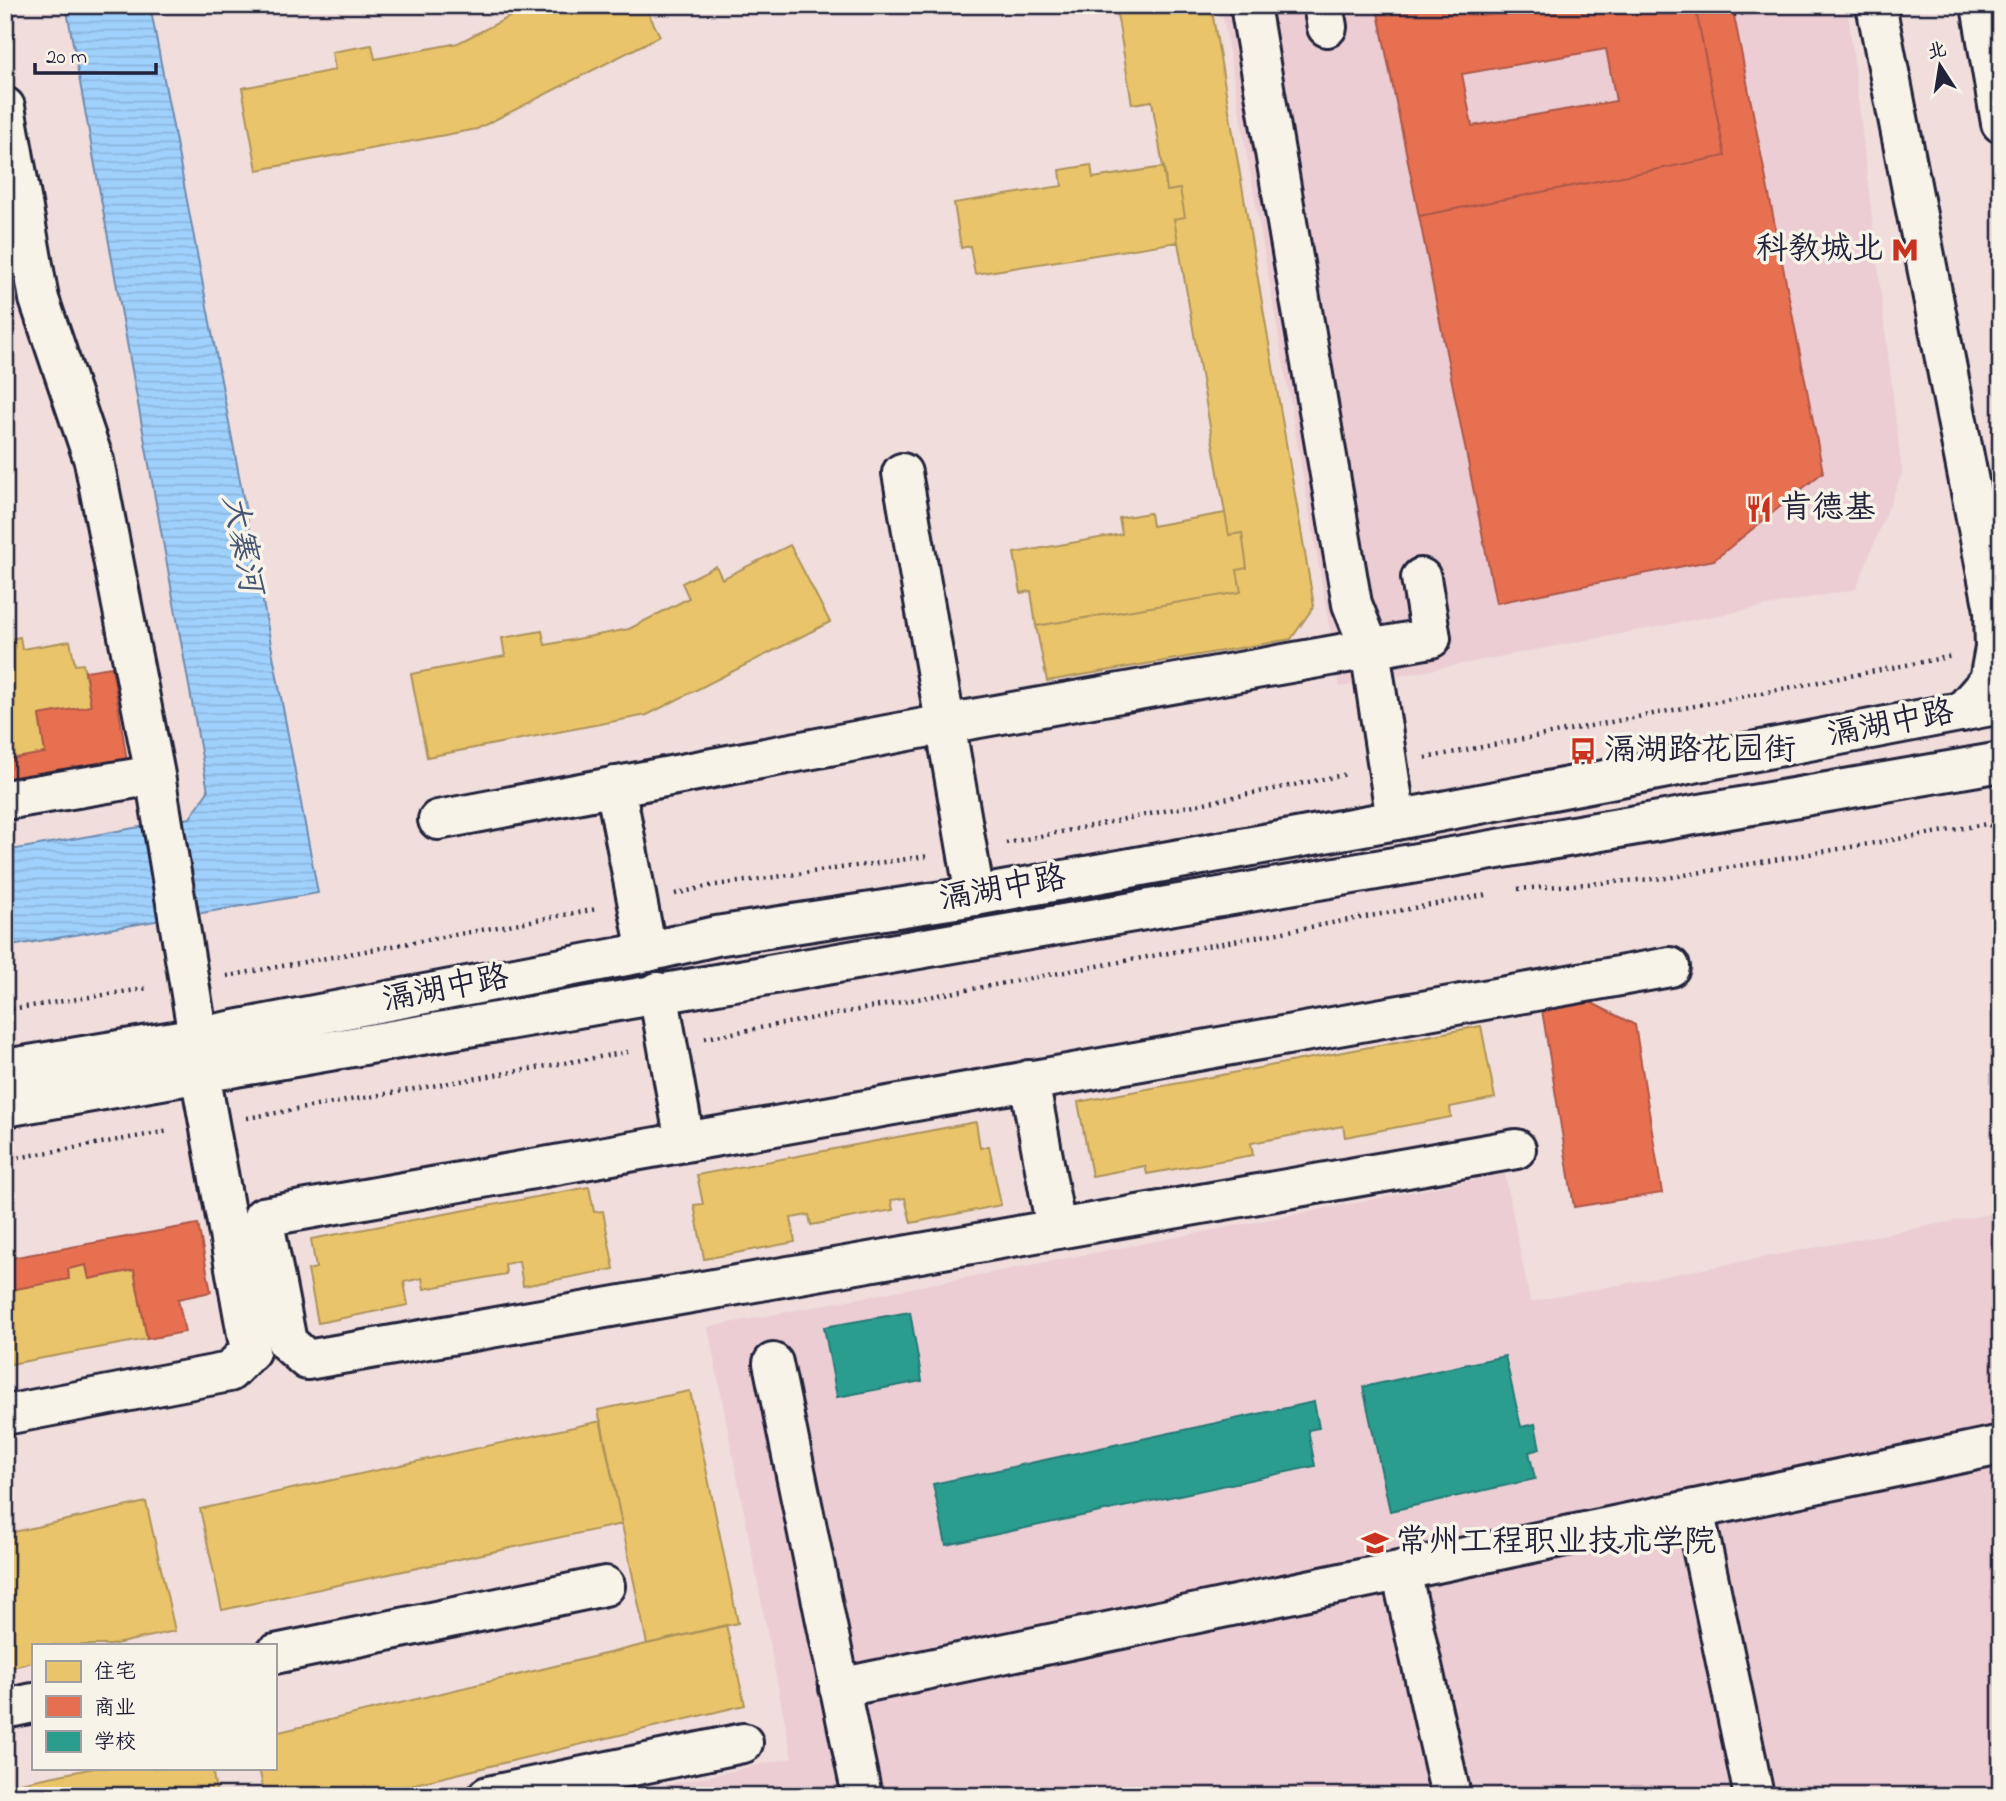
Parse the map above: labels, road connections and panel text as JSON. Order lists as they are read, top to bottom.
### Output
{
  "streets": {
    "main road": ["滆湖中路"]
  },
  "water": ["大寨河"],
  "places": {
    "metro station": ["科教城北"],
    "restaurant": ["肯德基"],
    "bus stop": ["滆湖路花园街"],
    "school or university": ["常州工程职业技术学院"]
  },
  "legend": ["住宅", "商业", "学校"],
  "scale_bar": "20 m",
  "north": "top"
}
